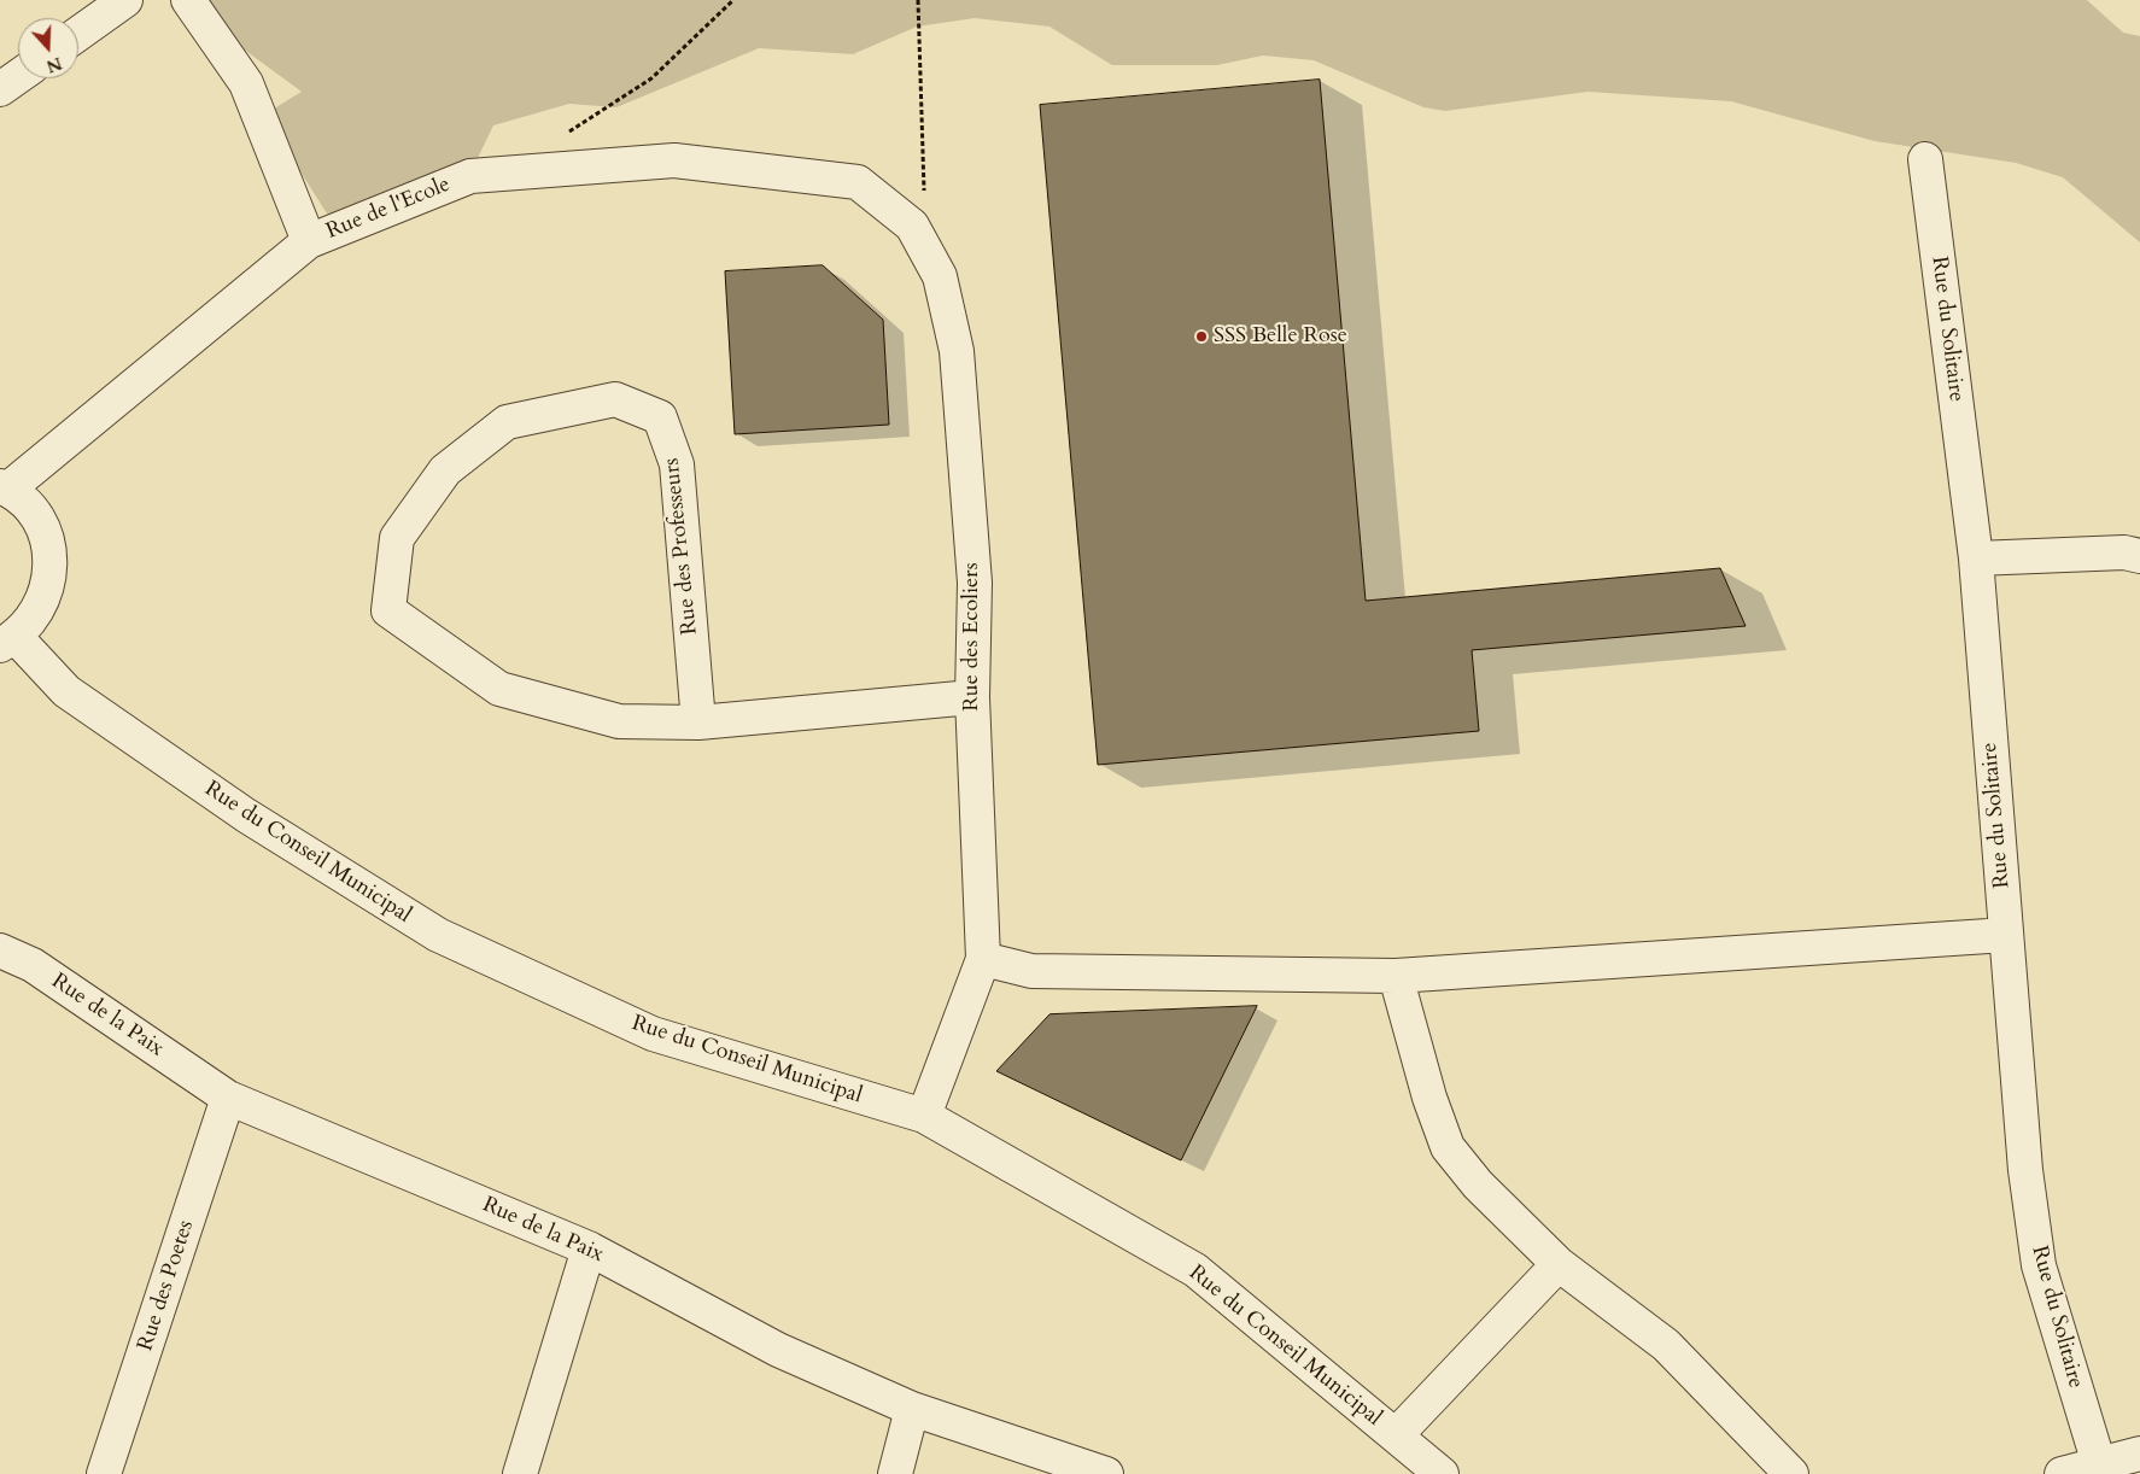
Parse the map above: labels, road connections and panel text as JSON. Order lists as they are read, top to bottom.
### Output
{
  "streets": {
    "street": [
      "Rue de l'Ecole",
      "Rue du Solitaire",
      "Rue des Professeurs",
      "Rue des Ecoliers",
      "Rue du Conseil Municipal",
      "Rue de la Paix",
      "Rue des Poetes"
    ]
  },
  "crossings": [
    ["Rue de l'Ecole", "Rue des Ecoliers"],
    ["Rue des Professeurs", "Rue des Ecoliers"],
    ["Rue des Ecoliers", "Rue du Conseil Municipal"],
    ["Rue de la Paix", "Rue des Poetes"]
  ],
  "places": ["SSS Belle Rose"],
  "north": "bottom"
}
